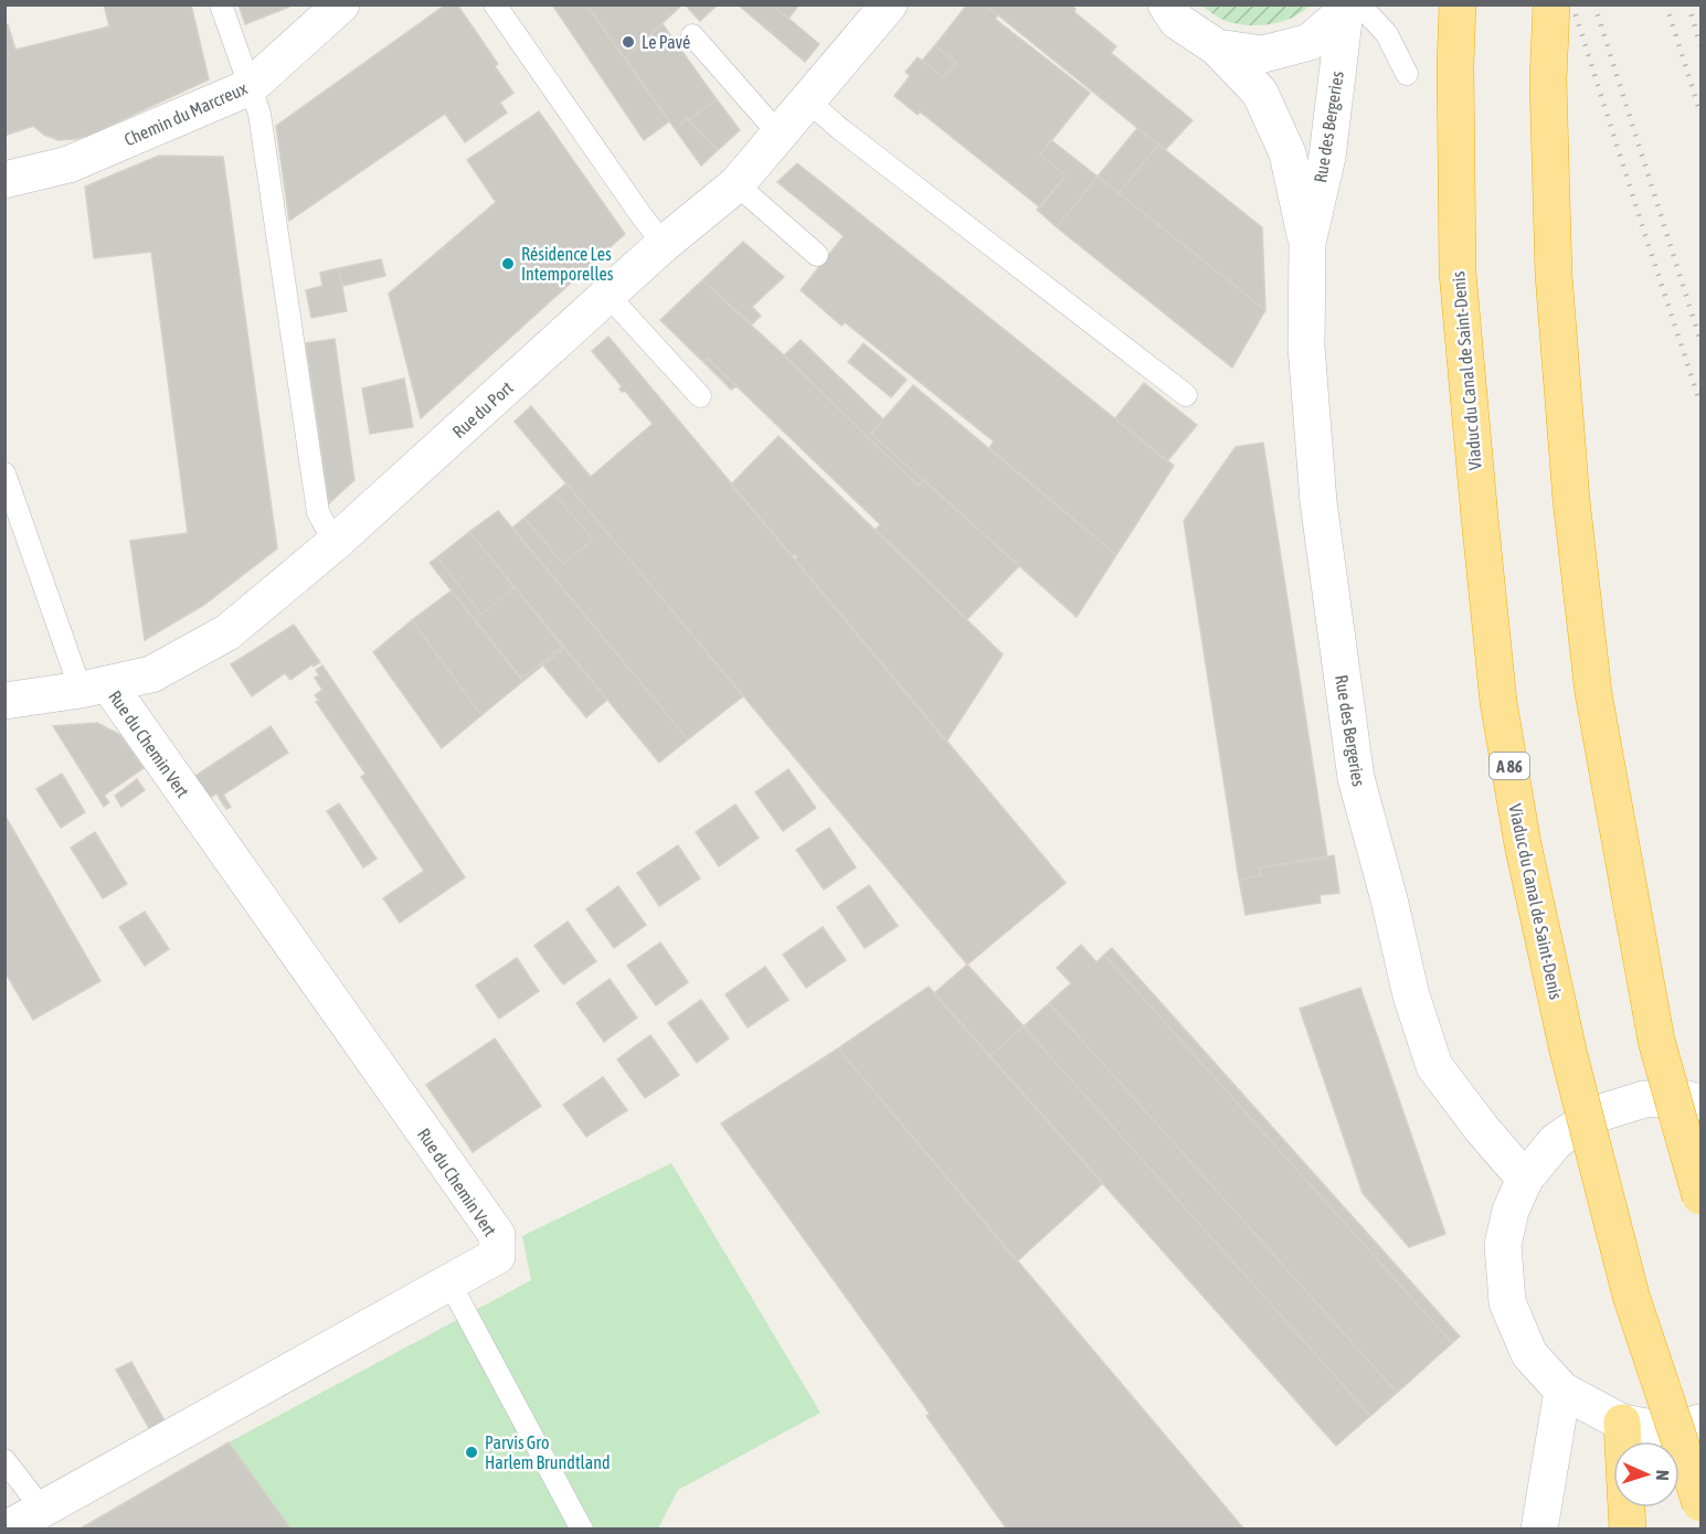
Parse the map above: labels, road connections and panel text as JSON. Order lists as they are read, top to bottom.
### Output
{
  "streets": {
    "highway": ["Viaduc du Canal de Saint-Denis", "A 86"],
    "street": [
      "Chemin du Marcreux",
      "Rue des Bergeries",
      "Rue du Port",
      "Rue du Chemin Vert"
    ]
  },
  "crossings": [
    ["Rue du Port", "Rue du Chemin Vert"]
  ],
  "places": ["Le Pavé", "Résidence Les Intemporelles", "Parvis Gro Harlem Brundtland"],
  "north": "right"
}
